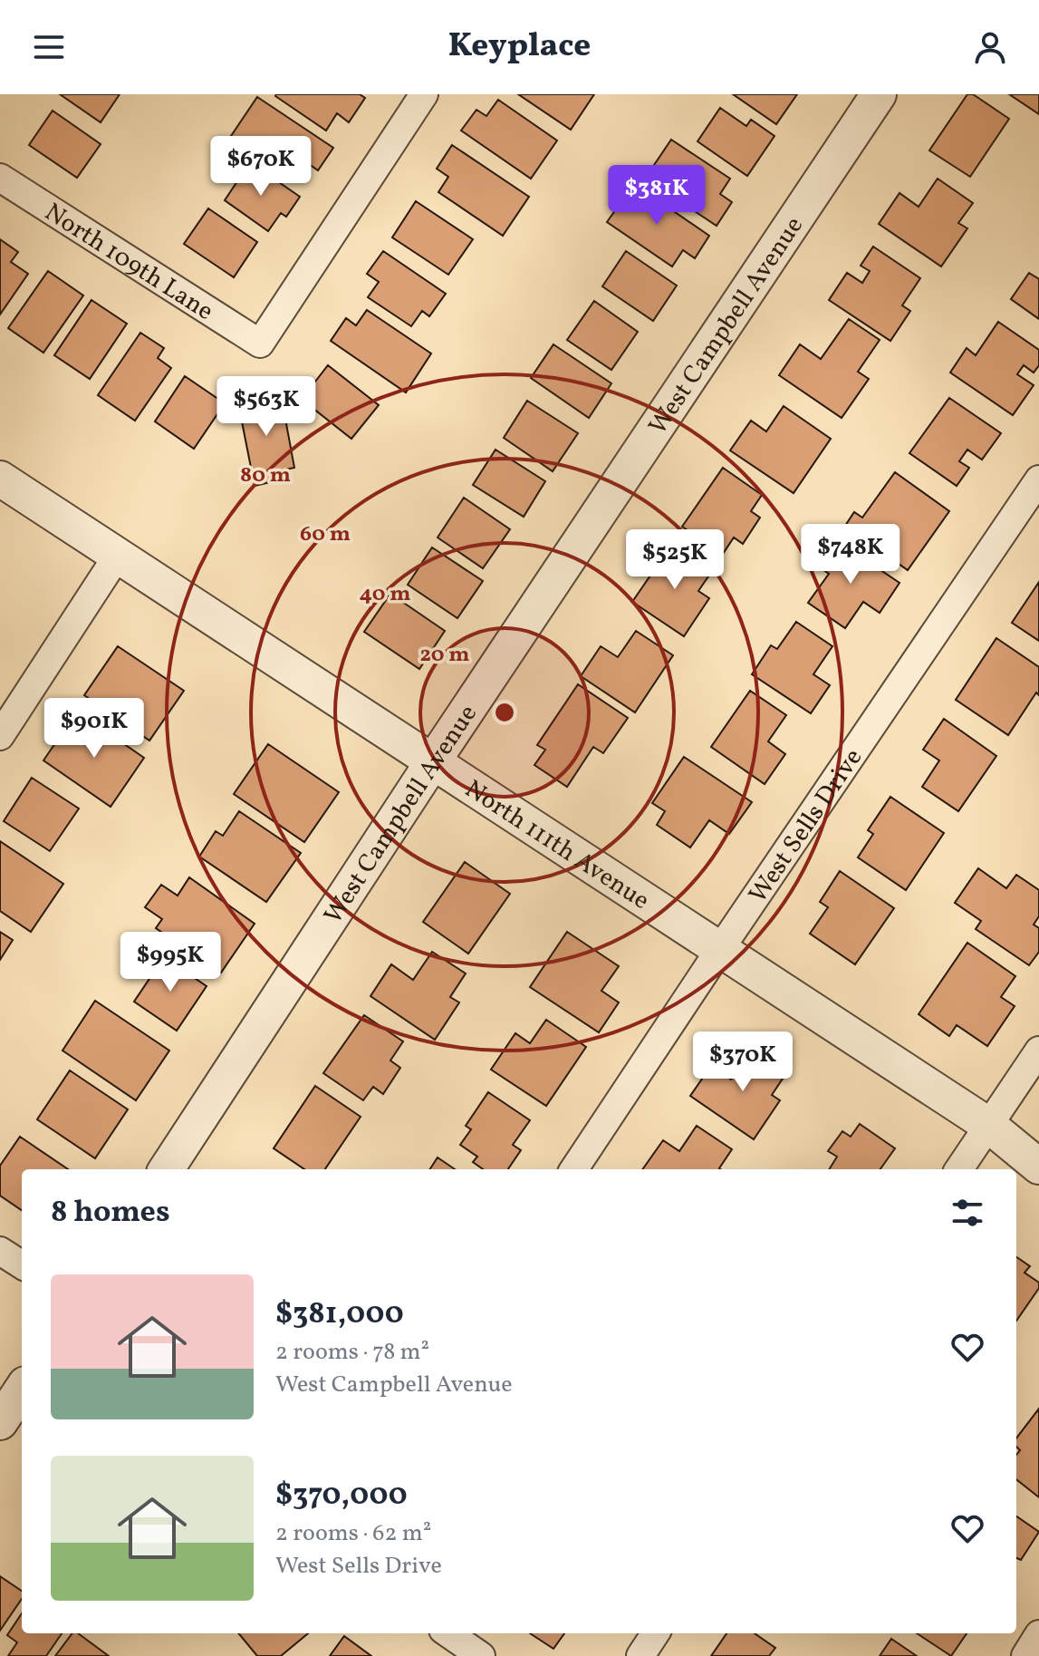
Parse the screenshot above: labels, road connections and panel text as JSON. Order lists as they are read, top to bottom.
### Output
{
  "streets": {
    "street": [
      "North 109th Lane",
      "West Campbell Avenue",
      "West Sells Drive",
      "North 111th Avenue"
    ]
  },
  "crossings": [
    ["West Campbell Avenue", "North 111th Avenue"],
    ["West Sells Drive", "North 111th Avenue"]
  ],
  "page": {
    "header": "Keyplace",
    "price": [
      "$670K",
      "$381K",
      "$563K",
      "$748K",
      "$525K",
      "$901K",
      "$995K",
      "$370K"
    ],
    "heading": "8 homes",
    "list": [
      {
        "name": "$381,000",
        "note": "2 rooms · 78 m² · West Campbell Avenue"
      },
      {
        "name": "$370,000",
        "note": "2 rooms · 62 m² · West Sells Drive"
      }
    ]
  },
  "rings": [
    "80 m",
    "60 m",
    "40 m",
    "20 m"
  ]
}
